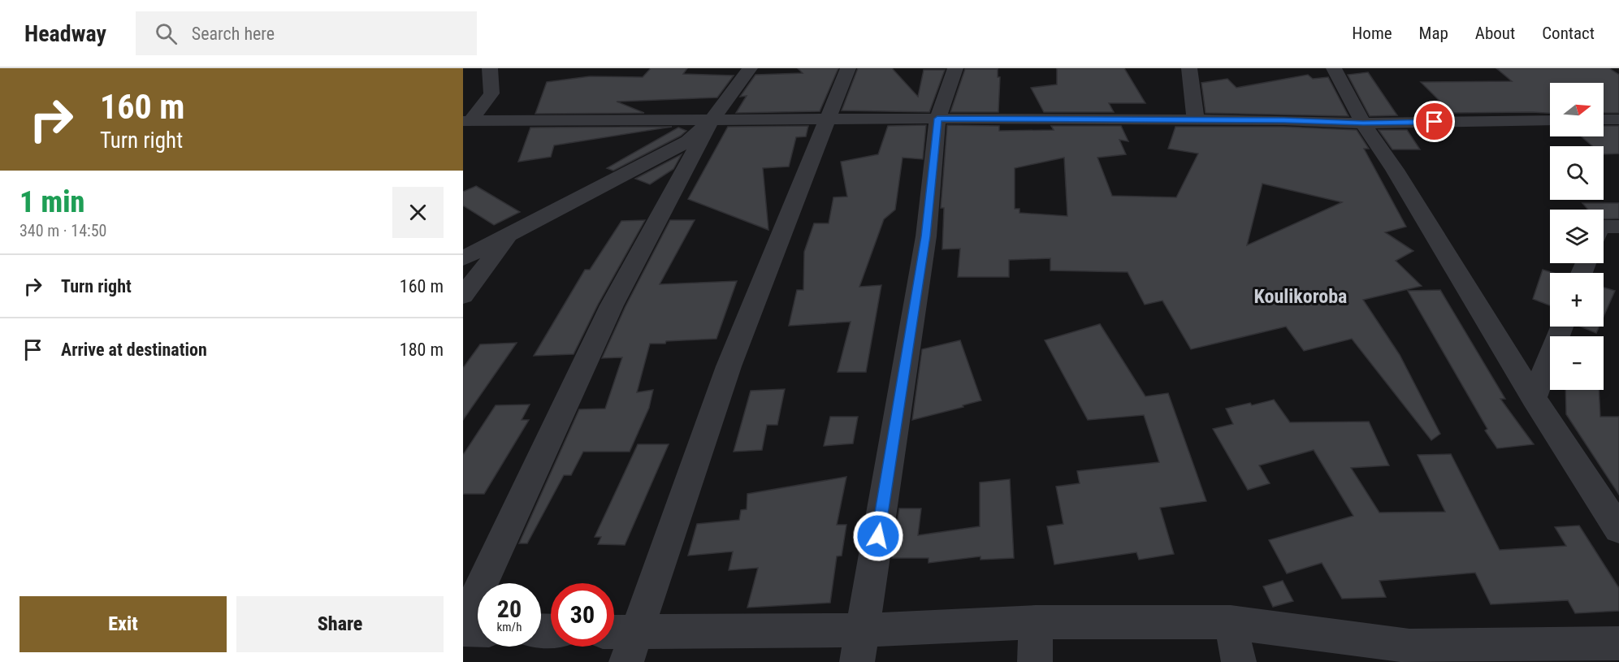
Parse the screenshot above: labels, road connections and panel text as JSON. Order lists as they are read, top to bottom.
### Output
{
  "districts": ["Koulikoroba"],
  "north": "right",
  "page": {
    "header": "Headway",
    "search": "Search here",
    "nav": [
      "Home",
      "Map",
      "About",
      "Contact"
    ],
    "turn": ["160 m", "Turn right"],
    "map_buttons": ["+", "−"],
    "heading": ["1 min", "340 m · 14:50"],
    "list": [
      {
        "name": "Turn right",
        "value": "160 m"
      },
      {
        "name": "Arrive at destination",
        "value": "180 m"
      }
    ],
    "speed": "20 km/h",
    "limit": "30",
    "buttons": ["Exit", "Share"]
  }
}
